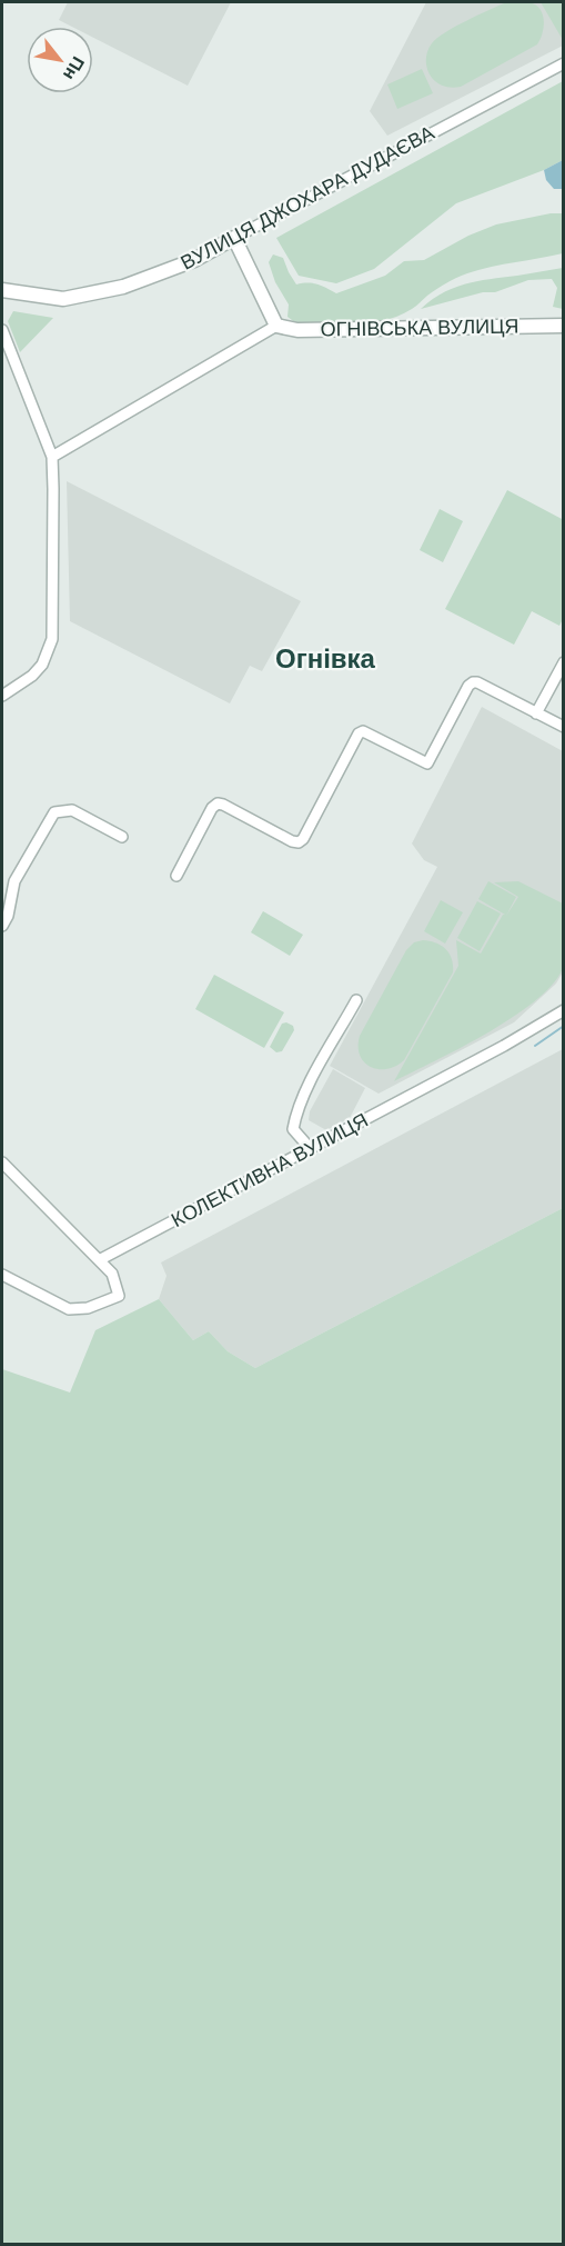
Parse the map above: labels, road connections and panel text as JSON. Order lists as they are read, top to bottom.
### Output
{
  "streets": {
    "street": ["ВУЛИЦЯ ДЖОХАРА ДУДАЄВА", "ОГНІВСЬКА ВУЛИЦЯ", "КОЛЕКТИВНА ВУЛИЦЯ"]
  },
  "districts": ["Огнівка"],
  "north": "bottom right"
}
